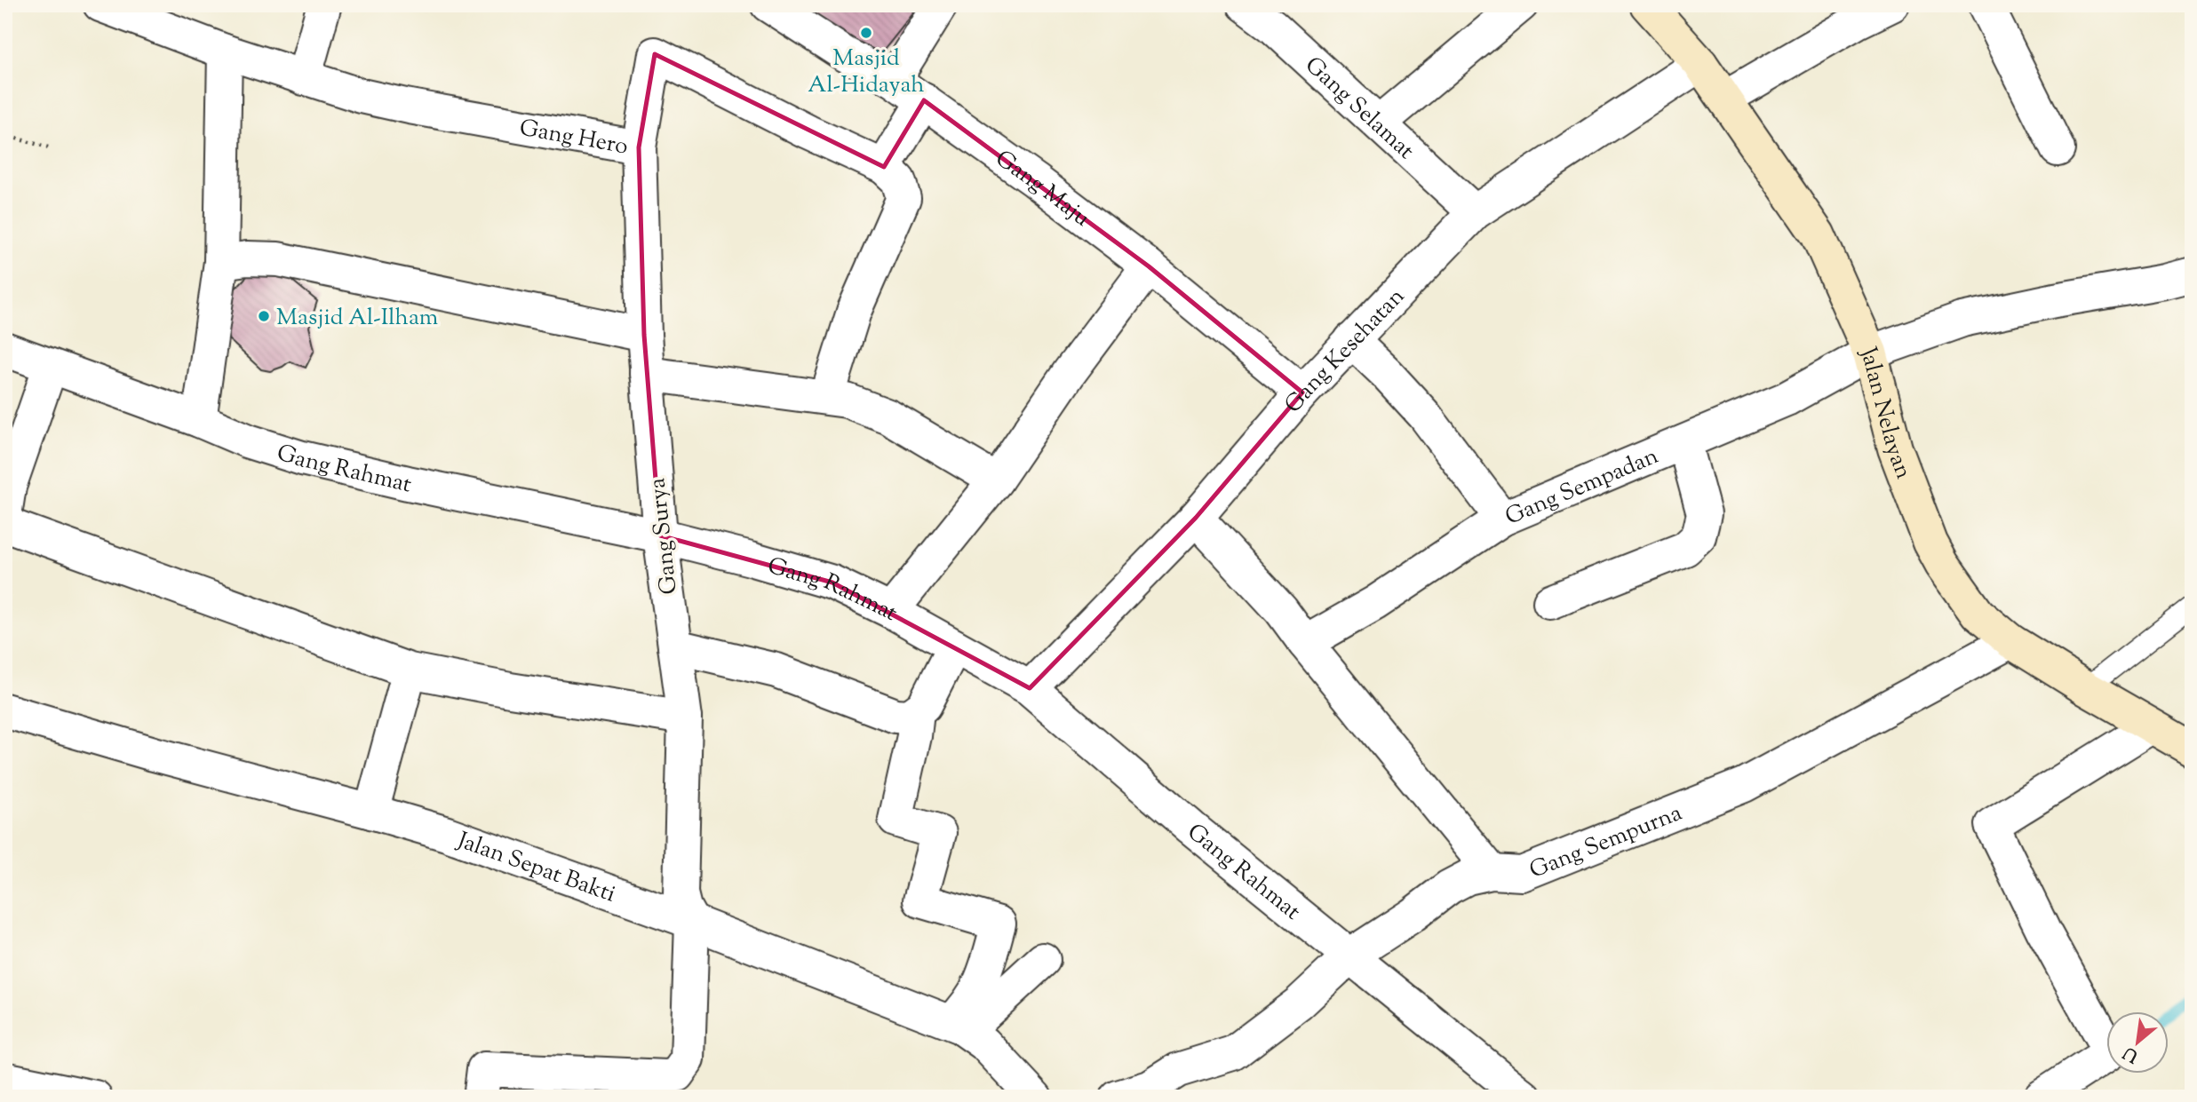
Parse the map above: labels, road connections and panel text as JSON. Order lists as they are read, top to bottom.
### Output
{
  "streets": {
    "main road": ["Jalan Nelayan"],
    "street": [
      "Gang Selamat",
      "Gang Hero",
      "Gang Maju",
      "Gang Kesehatan",
      "Gang Rahmat",
      "Gang Sempadan",
      "Gang Surya",
      "Gang Sempurna",
      "Jalan Sepat Bakti"
    ]
  },
  "crossings": [
    ["Gang Selamat", "Gang Kesehatan"],
    ["Gang Hero", "Gang Surya"],
    ["Gang Maju", "Gang Kesehatan"],
    ["Gang Kesehatan", "Jalan Nelayan"],
    ["Gang Kesehatan", "Gang Rahmat"],
    ["Jalan Nelayan", "Gang Sempadan"],
    ["Jalan Nelayan", "Gang Sempurna"],
    ["Gang Rahmat", "Gang Surya"],
    ["Gang Rahmat", "Gang Sempurna"],
    ["Gang Surya", "Jalan Sepat Bakti"]
  ],
  "places": ["Masjid Al-Hidayah", "Masjid Al-Ilham"],
  "north": "bottom left"
}
